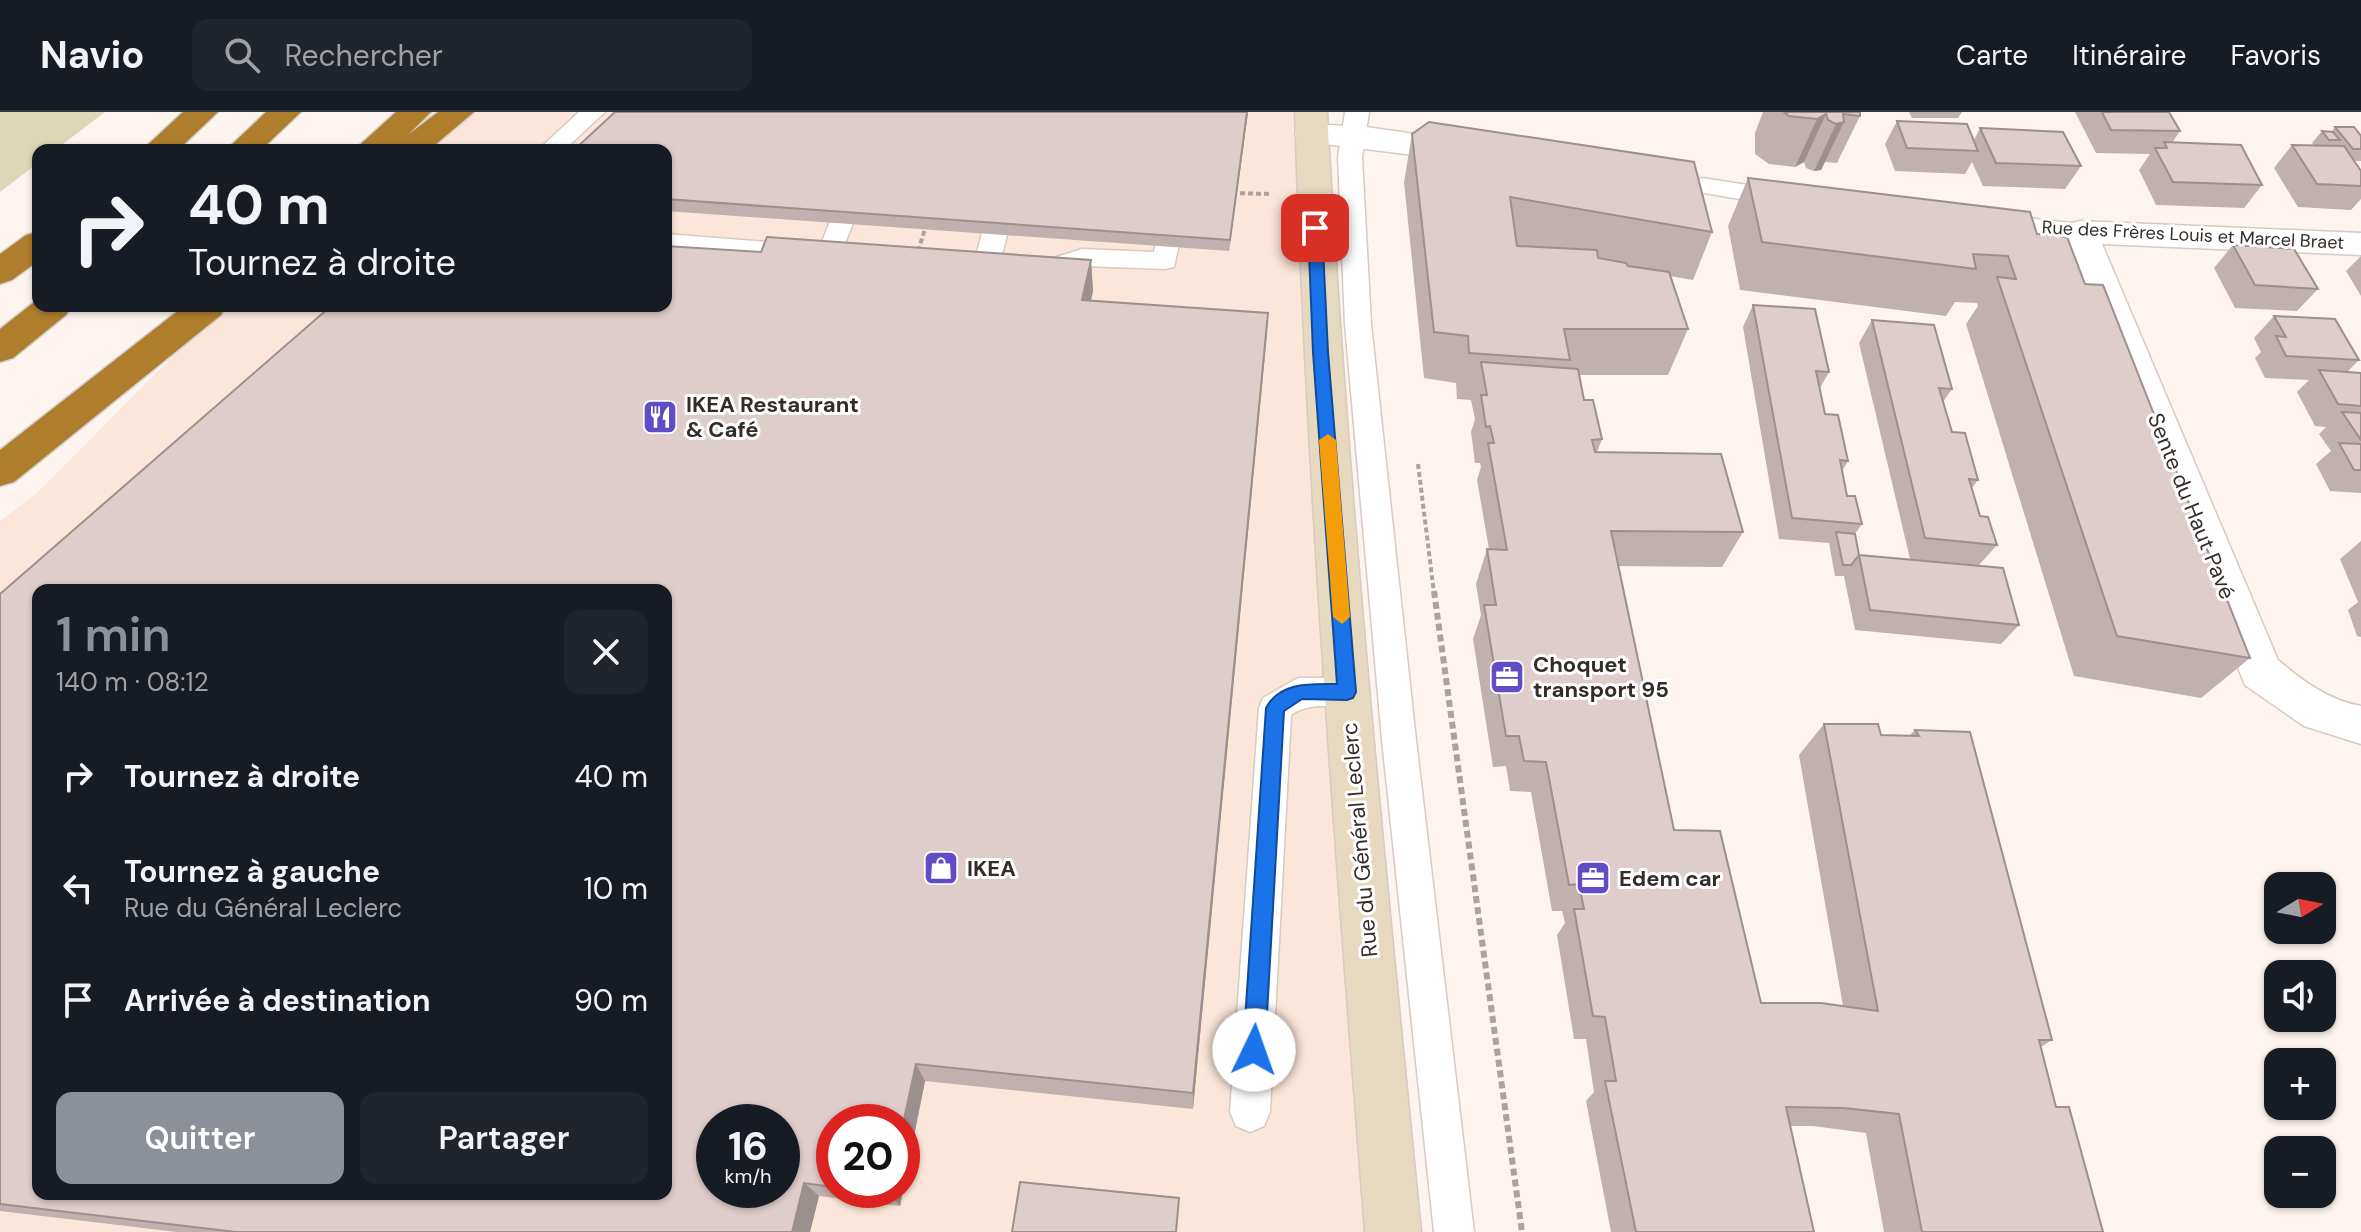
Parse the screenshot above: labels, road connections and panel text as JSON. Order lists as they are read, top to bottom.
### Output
{
  "streets": {
    "main road": ["Rue du Général Leclerc"],
    "street": ["Rue des Frères Louis et Marcel Braet", "Sente du Haut Pavé"]
  },
  "crossings": [
    ["Rue des Frères Louis et Marcel Braet", "Sente du Haut Pavé"]
  ],
  "places": {
    "restaurant": ["IKEA Restaurant & Café"],
    "office": ["Choquet transport 95", "Edem car"],
    "shop": ["IKEA"]
  },
  "north": "right",
  "page": {
    "header": "Navio",
    "search": "Rechercher",
    "nav": ["Carte", "Itinéraire", "Favoris"],
    "turn": ["40 m", "Tournez à droite"],
    "heading": ["1 min", "140 m · 08:12"],
    "list": [
      {
        "name": "Tournez à droite",
        "value": "40 m"
      },
      {
        "name": "Tournez à gauche",
        "note": "Rue du Général Leclerc",
        "value": "10 m"
      },
      {
        "name": "Arrivée à destination",
        "value": "90 m"
      }
    ],
    "map_buttons": ["+", "−"],
    "buttons": ["Quitter", "Partager"],
    "speed": "16 km/h",
    "limit": "20"
  }
}
